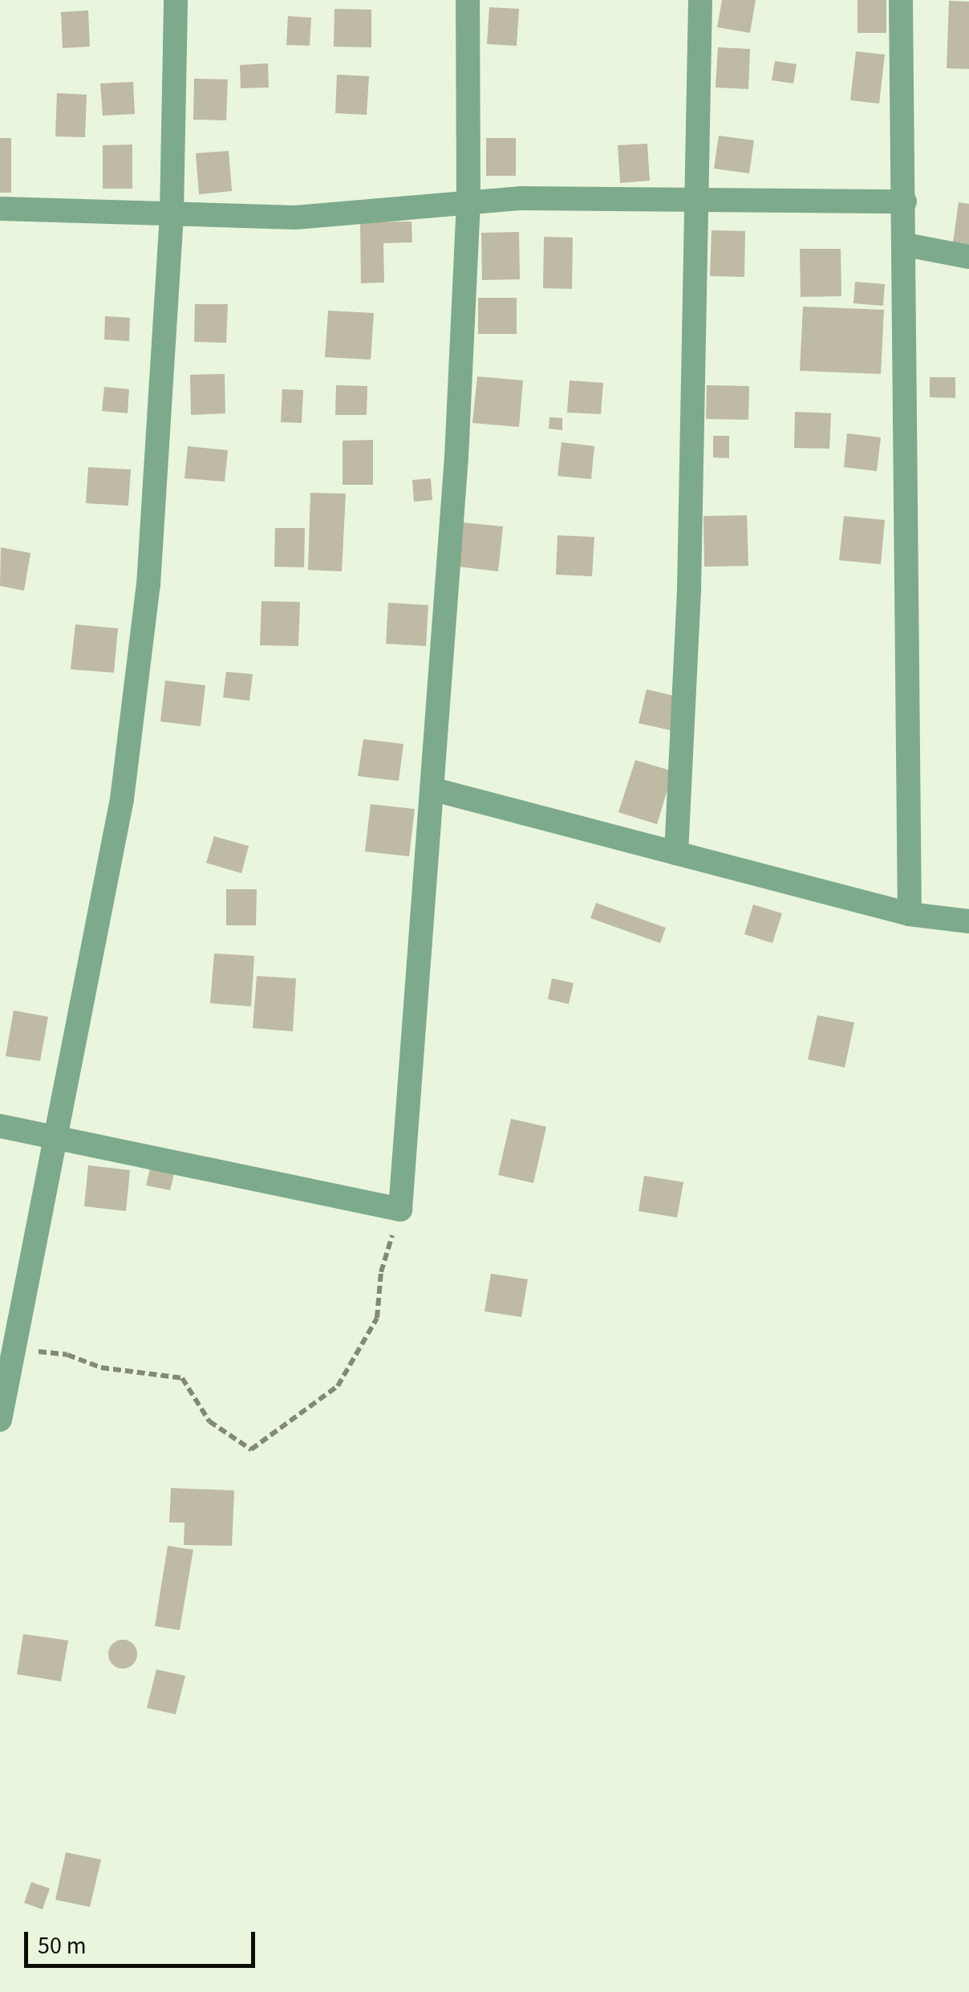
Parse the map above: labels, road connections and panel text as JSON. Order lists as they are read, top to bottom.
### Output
{
  "scale_bar": "50 m"
}
